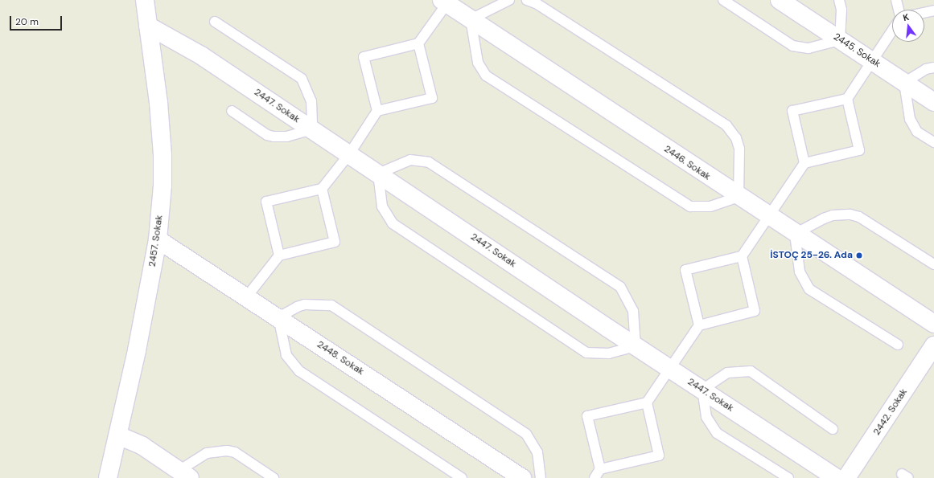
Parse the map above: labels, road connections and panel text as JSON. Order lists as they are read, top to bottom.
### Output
{
  "streets": {
    "street": [
      "2445. Sokak",
      "2447. Sokak",
      "2446. Sokak",
      "2457. Sokak",
      "2448. Sokak",
      "2442. Sokak"
    ]
  },
  "crossings": [
    ["2447. Sokak", "2457. Sokak"],
    ["2457. Sokak", "2448. Sokak"]
  ],
  "places": ["İSTOÇ 25-26. Ada"],
  "scale_bar": "20 m",
  "north": "top"
}
